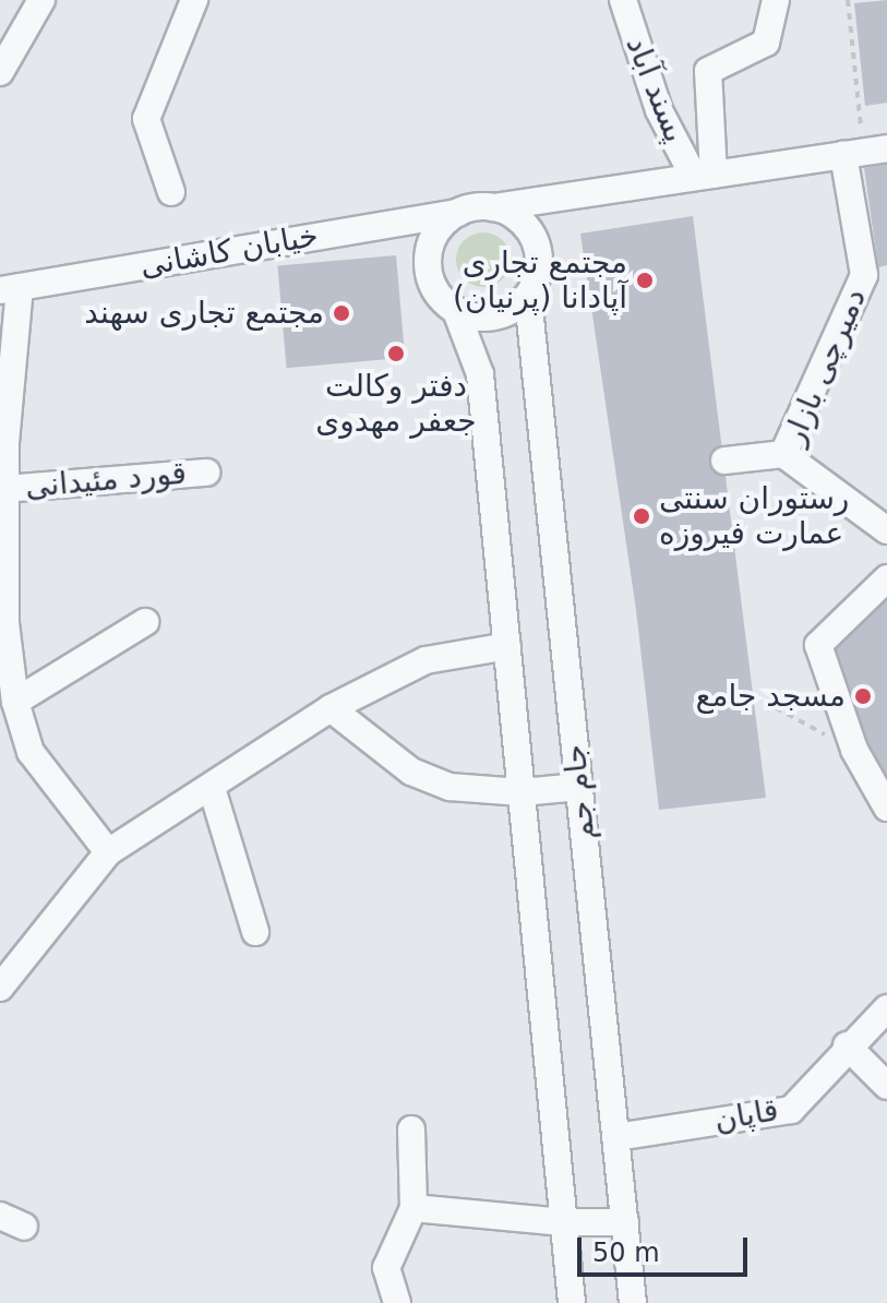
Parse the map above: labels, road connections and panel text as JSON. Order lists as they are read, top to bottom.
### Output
{
  "streets": {
    "street": [
      "پسند آباد",
      "خیابان کاشانی",
      "دمیرچی بازار",
      "قورد مئیدانی",
      "جام جم",
      "قاپان"
    ]
  },
  "crossings": [
    ["خیابان کاشانی", "قورد مئیدانی"],
    ["خیابان کاشانی", "جام جم"],
    ["جام جم", "قاپان"]
  ],
  "places": [
    "مجتمع تجاری آپادانا (پرنیان)",
    "مجتمع تجاری سهند",
    "دفتر وکالت جعفر مهدوی",
    "رستوران سنتی عمارت فیروزه",
    "مسجد جامع"
  ],
  "scale_bar": "50 m"
}
